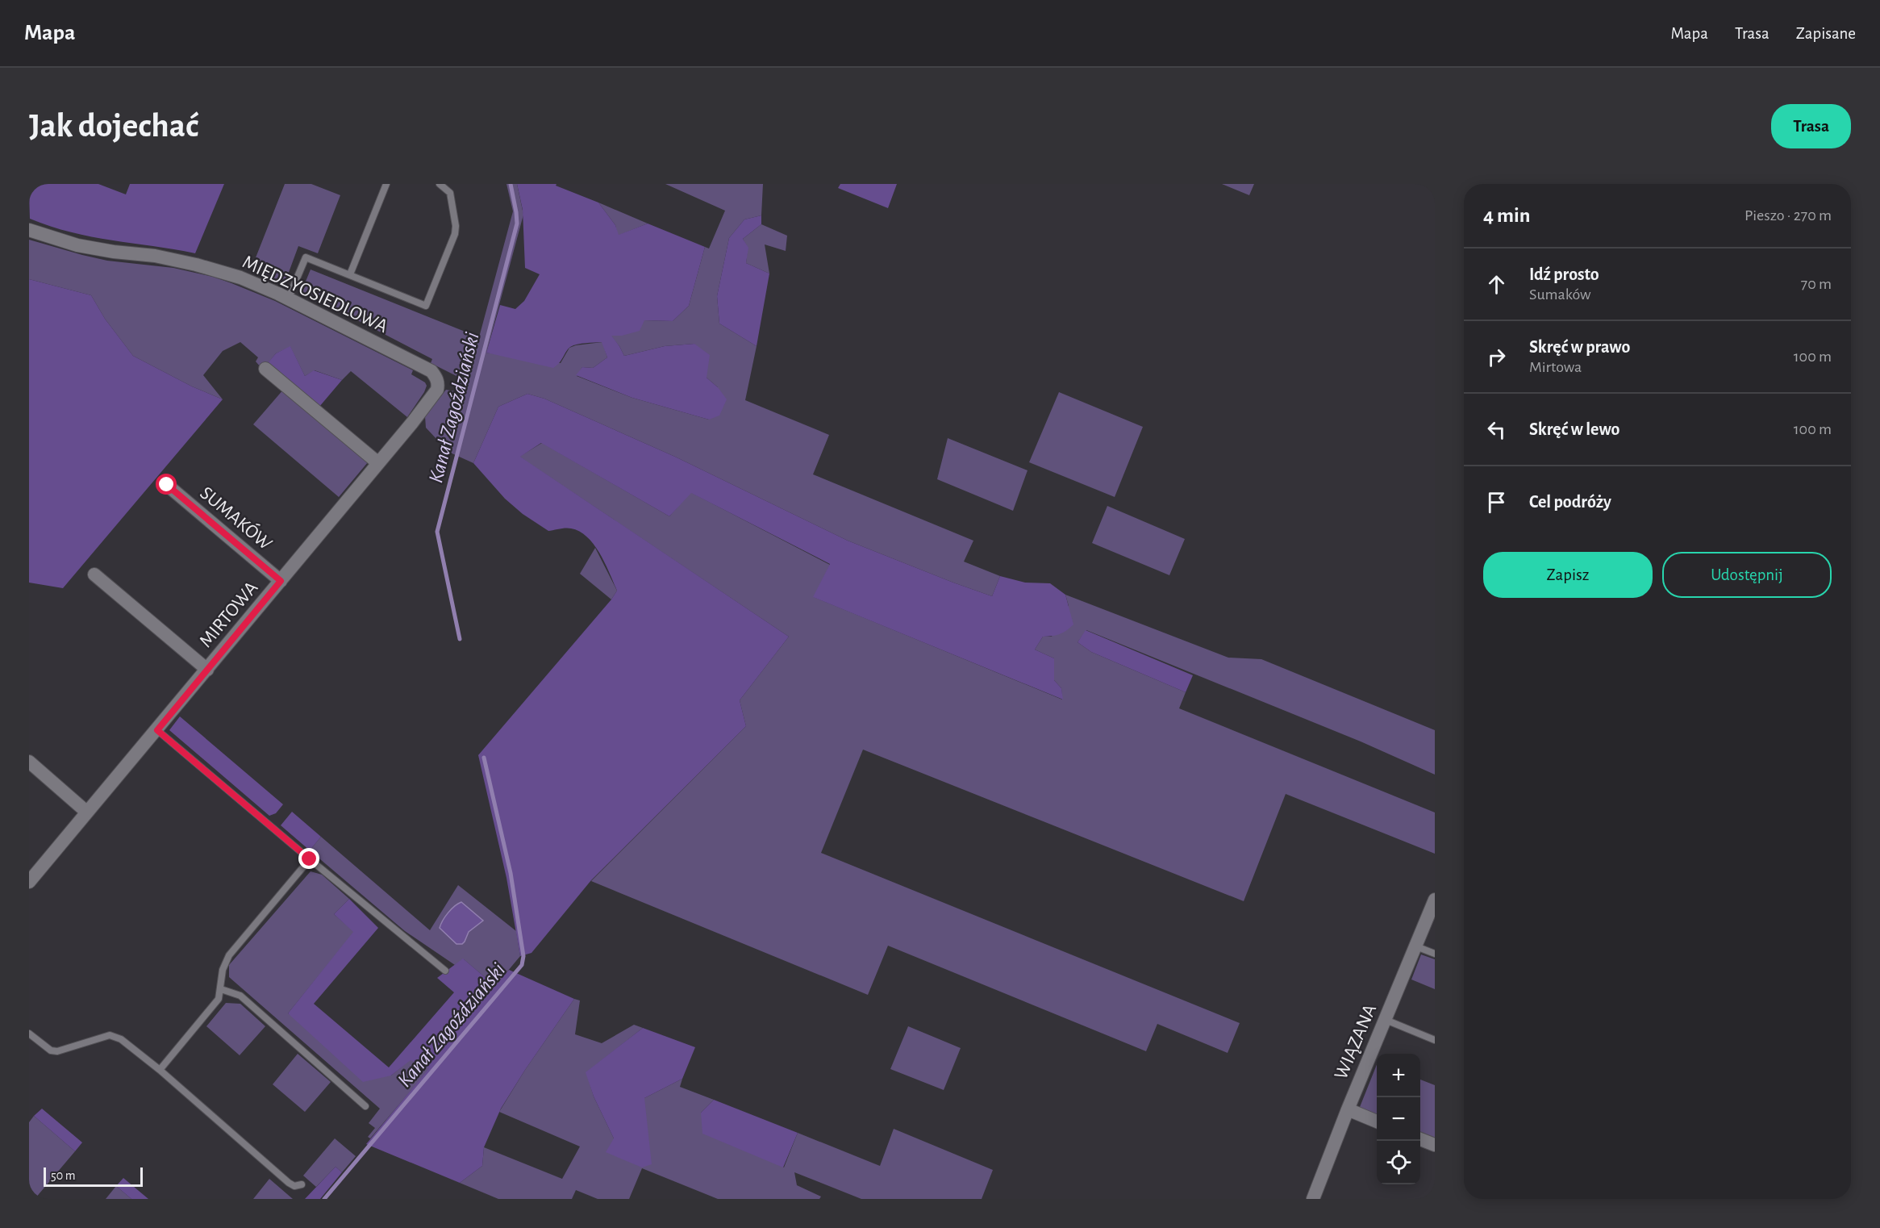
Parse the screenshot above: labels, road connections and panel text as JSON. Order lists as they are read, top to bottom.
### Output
{
  "streets": {
    "street": [
      "MIĘDZYOSIEDLOWA",
      "SUMAKÓW",
      "MIRTOWA",
      "WIĄZANA"
    ]
  },
  "crossings": [
    ["MIĘDZYOSIEDLOWA", "MIRTOWA"],
    ["SUMAKÓW", "MIRTOWA"]
  ],
  "water": ["Kanał Zagoździański"],
  "scale_bar": "50 m",
  "page": {
    "header": "Mapa",
    "nav": ["Mapa", "Trasa", "Zapisane"],
    "buttons": [
      "Trasa",
      ["Zapisz", "Udostępnij"]
    ],
    "title": "Jak dojechać",
    "heading": ["4 min", "Pieszo · 270 m"],
    "list": [
      ["Idź prosto", "Sumaków", "70 m"],
      ["Skręć w prawo", "Mirtowa", "100 m"],
      ["Skręć w lewo", "100 m"],
      "Cel podróży"
    ],
    "map_buttons": ["+", "−"],
    "scale": "50 m"
  }
}
